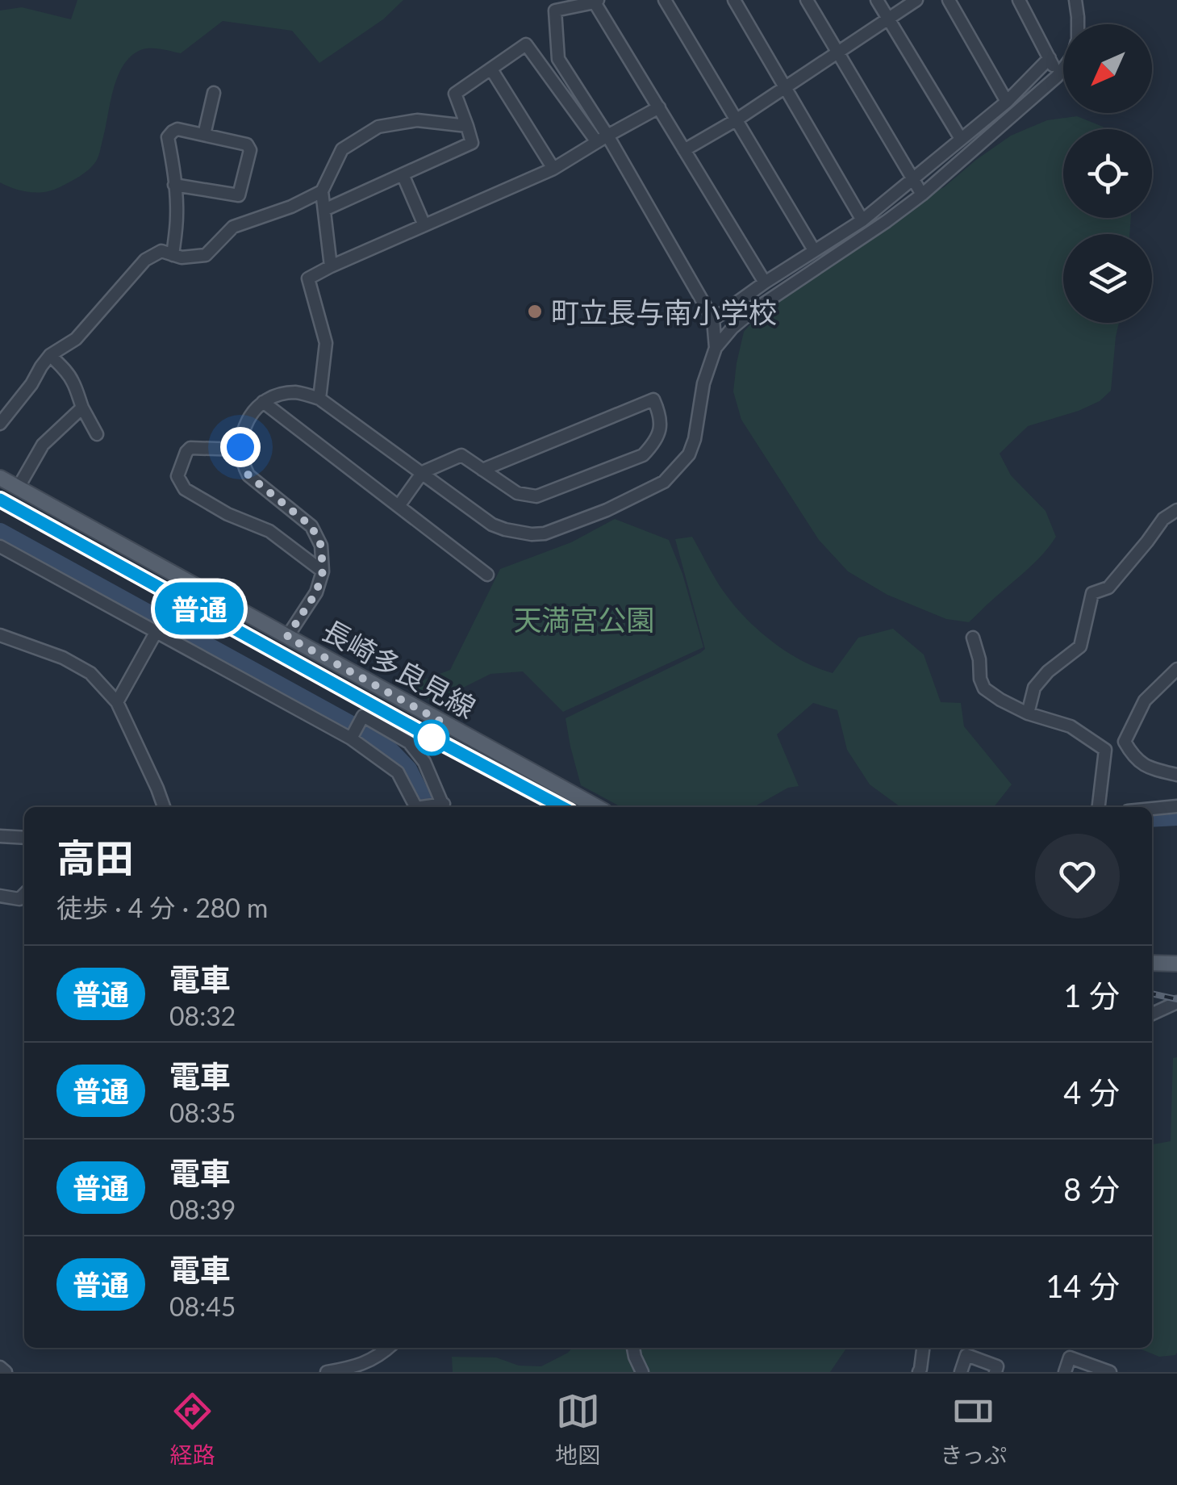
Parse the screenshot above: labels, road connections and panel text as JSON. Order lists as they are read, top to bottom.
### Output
{
  "streets": {
    "main road": ["長崎多良見線"]
  },
  "parks": ["天満宮公園"],
  "places": ["町立長与南小学校"],
  "north": "bottom left",
  "page": {
    "on_map": "普通",
    "heading": ["高田", "徒歩 · 4 分 · 280 m"],
    "list": [
      {
        "mark": "普通",
        "name": "電車",
        "note": "08:32",
        "value": "1 分"
      },
      {
        "mark": "普通",
        "name": "電車",
        "note": "08:35",
        "value": "4 分"
      },
      {
        "mark": "普通",
        "name": "電車",
        "note": "08:39",
        "value": "8 分"
      },
      {
        "mark": "普通",
        "name": "電車",
        "note": "08:45",
        "value": "14 分"
      }
    ],
    "tabs": ["経路", "地図", "きっぷ"]
  }
}
